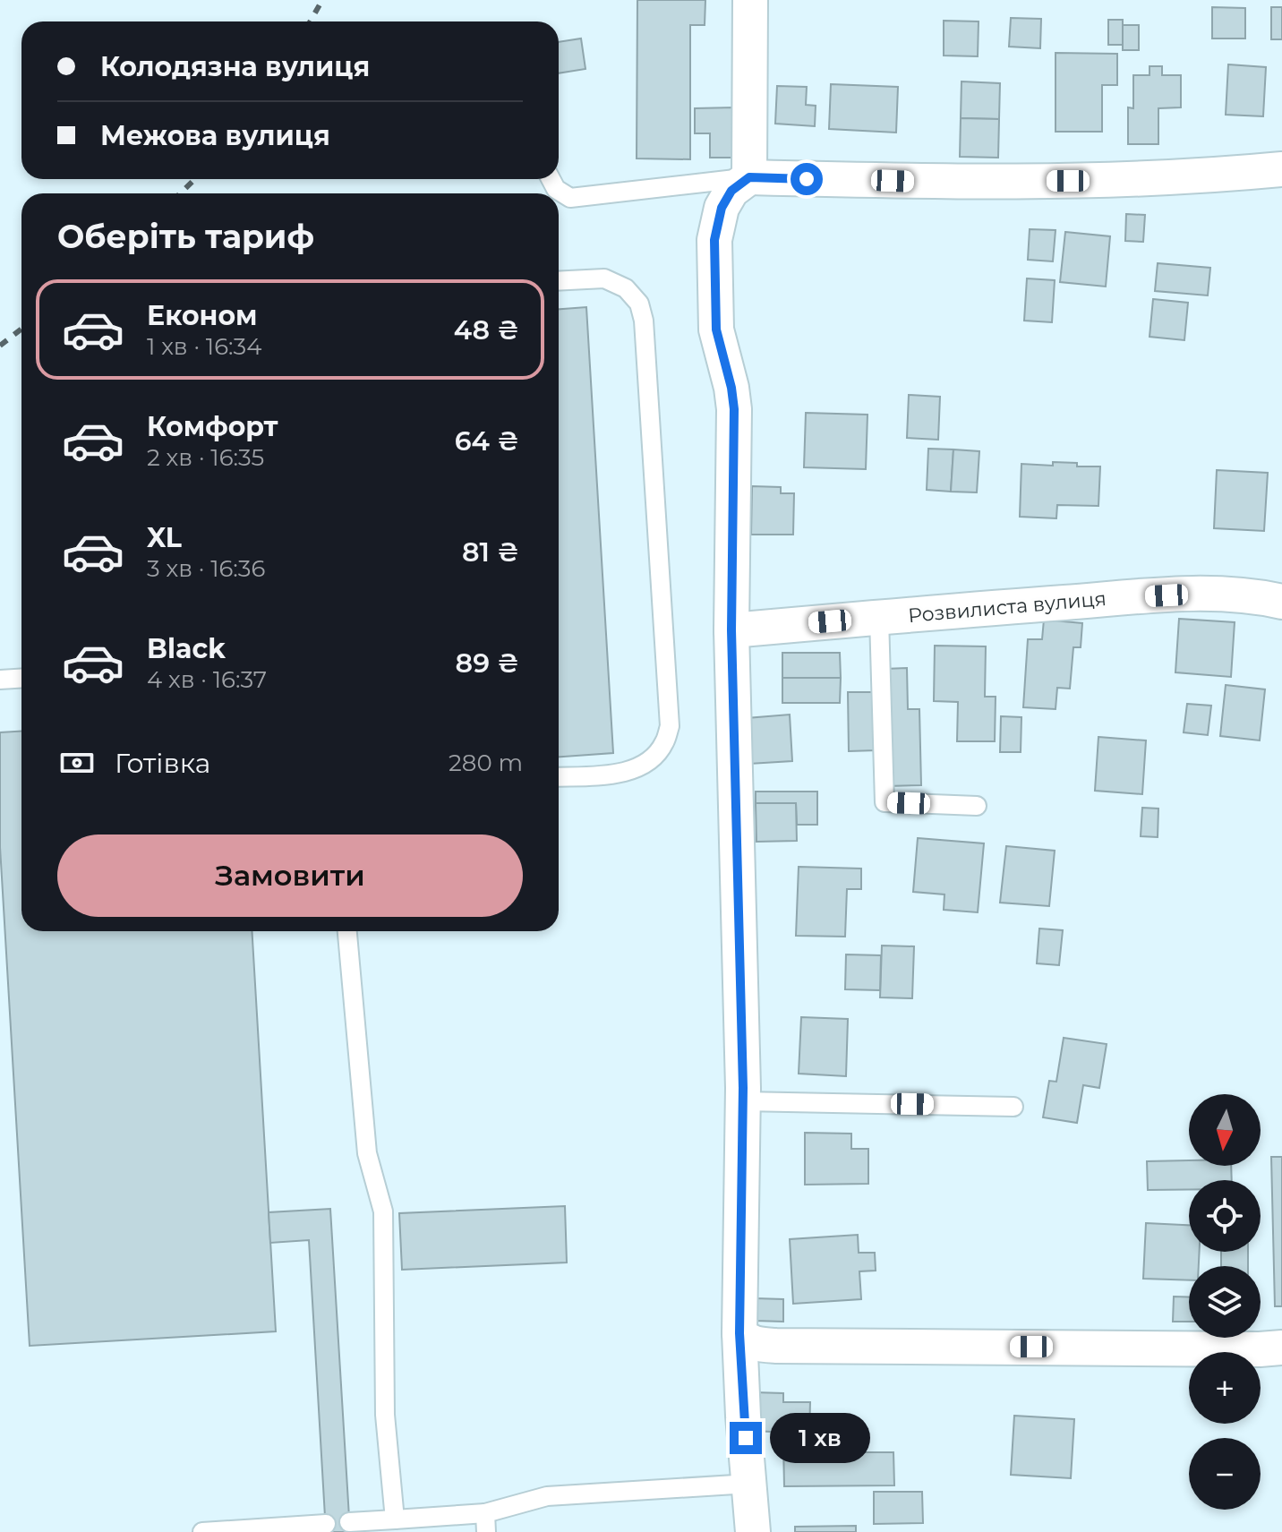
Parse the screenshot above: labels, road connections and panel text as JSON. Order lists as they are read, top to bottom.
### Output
{
  "streets": {
    "street": ["Розвилиста вулиця"]
  },
  "north": "bottom",
  "page": {
    "banner": ["Колодязна вулиця", "Межова вулиця"],
    "heading": "Оберіть тариф",
    "list": [
      {
        "name": "Економ",
        "note": "1 хв · 16:34",
        "value": "48 ₴"
      },
      {
        "name": "Комфорт",
        "note": "2 хв · 16:35",
        "value": "64 ₴"
      },
      {
        "name": "XL",
        "note": "3 хв · 16:36",
        "value": "81 ₴"
      },
      {
        "name": "Black",
        "note": "4 хв · 16:37",
        "value": "89 ₴"
      }
    ],
    "pay": ["Готівка", "280 m"],
    "buttons": "Замовити",
    "map_buttons": ["+", "−"],
    "bubble": "1 хв"
  }
}
